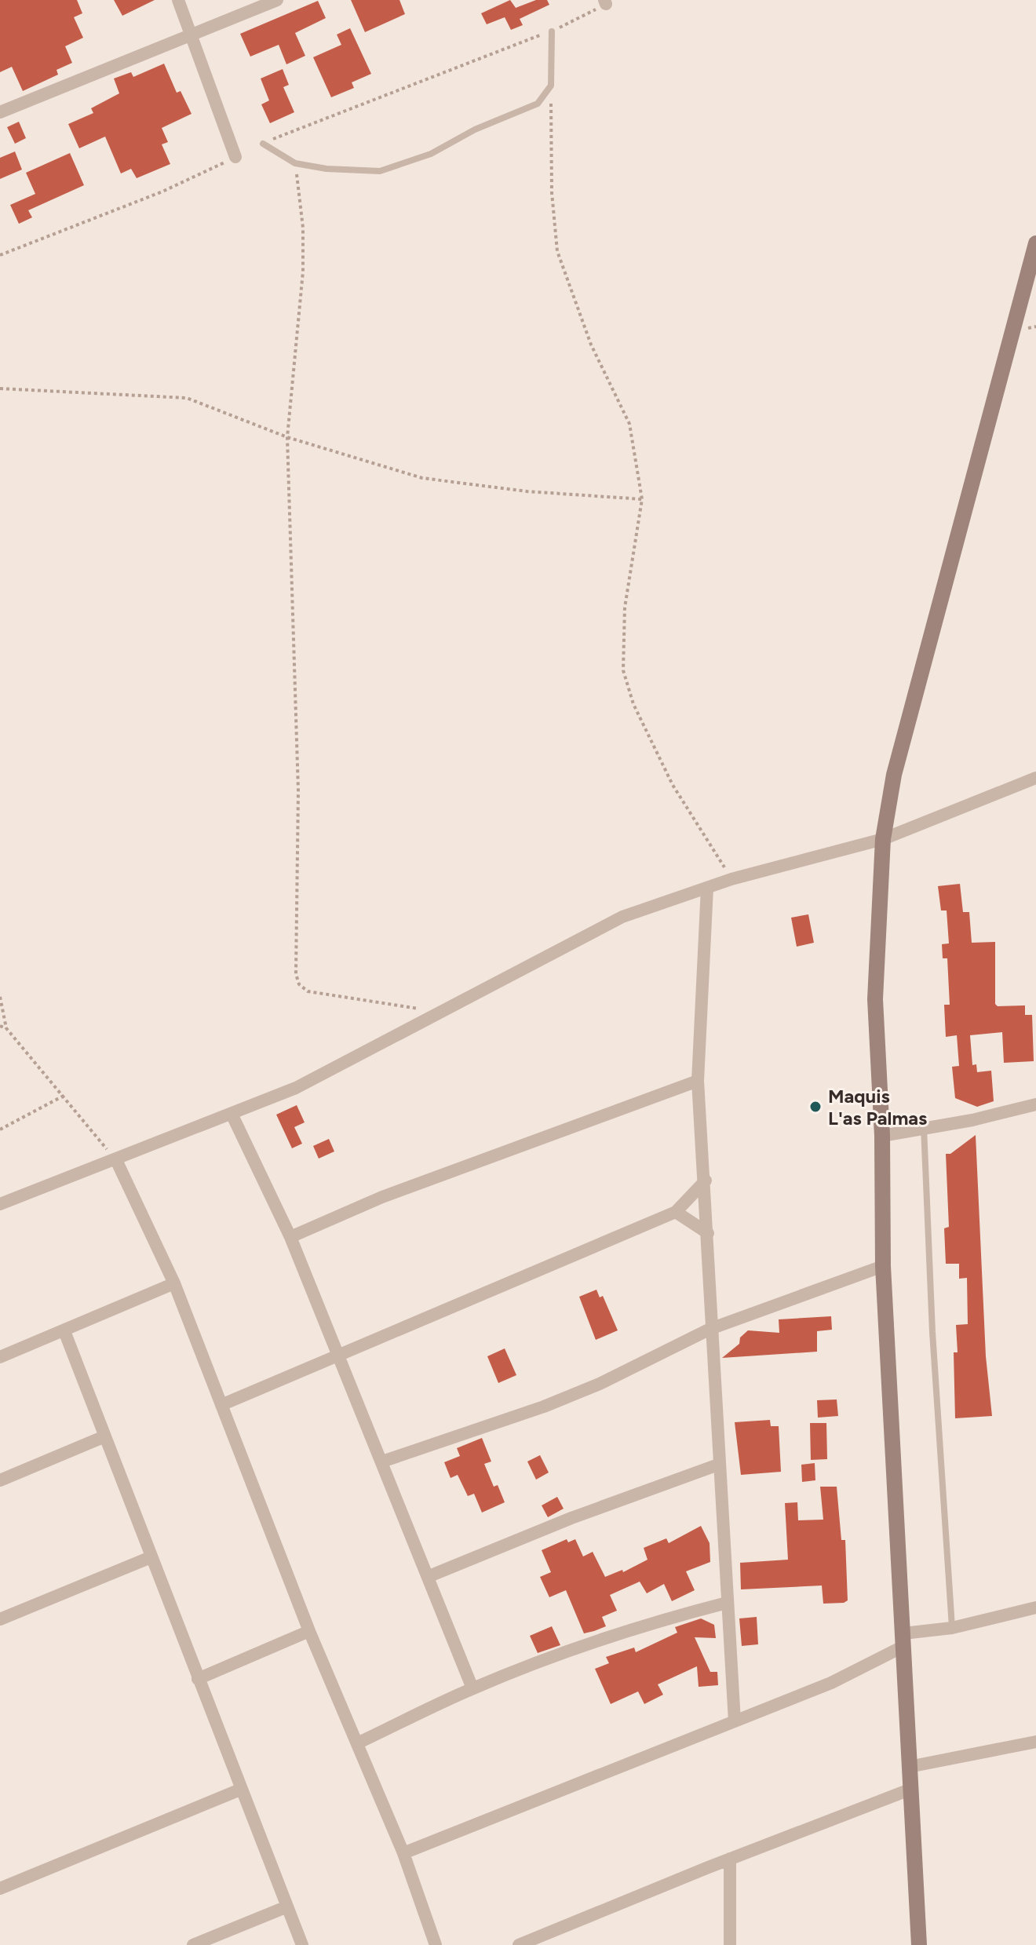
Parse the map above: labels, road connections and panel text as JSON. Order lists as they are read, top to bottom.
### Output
{
  "places": ["Maquis L'as Palmas"]
}
